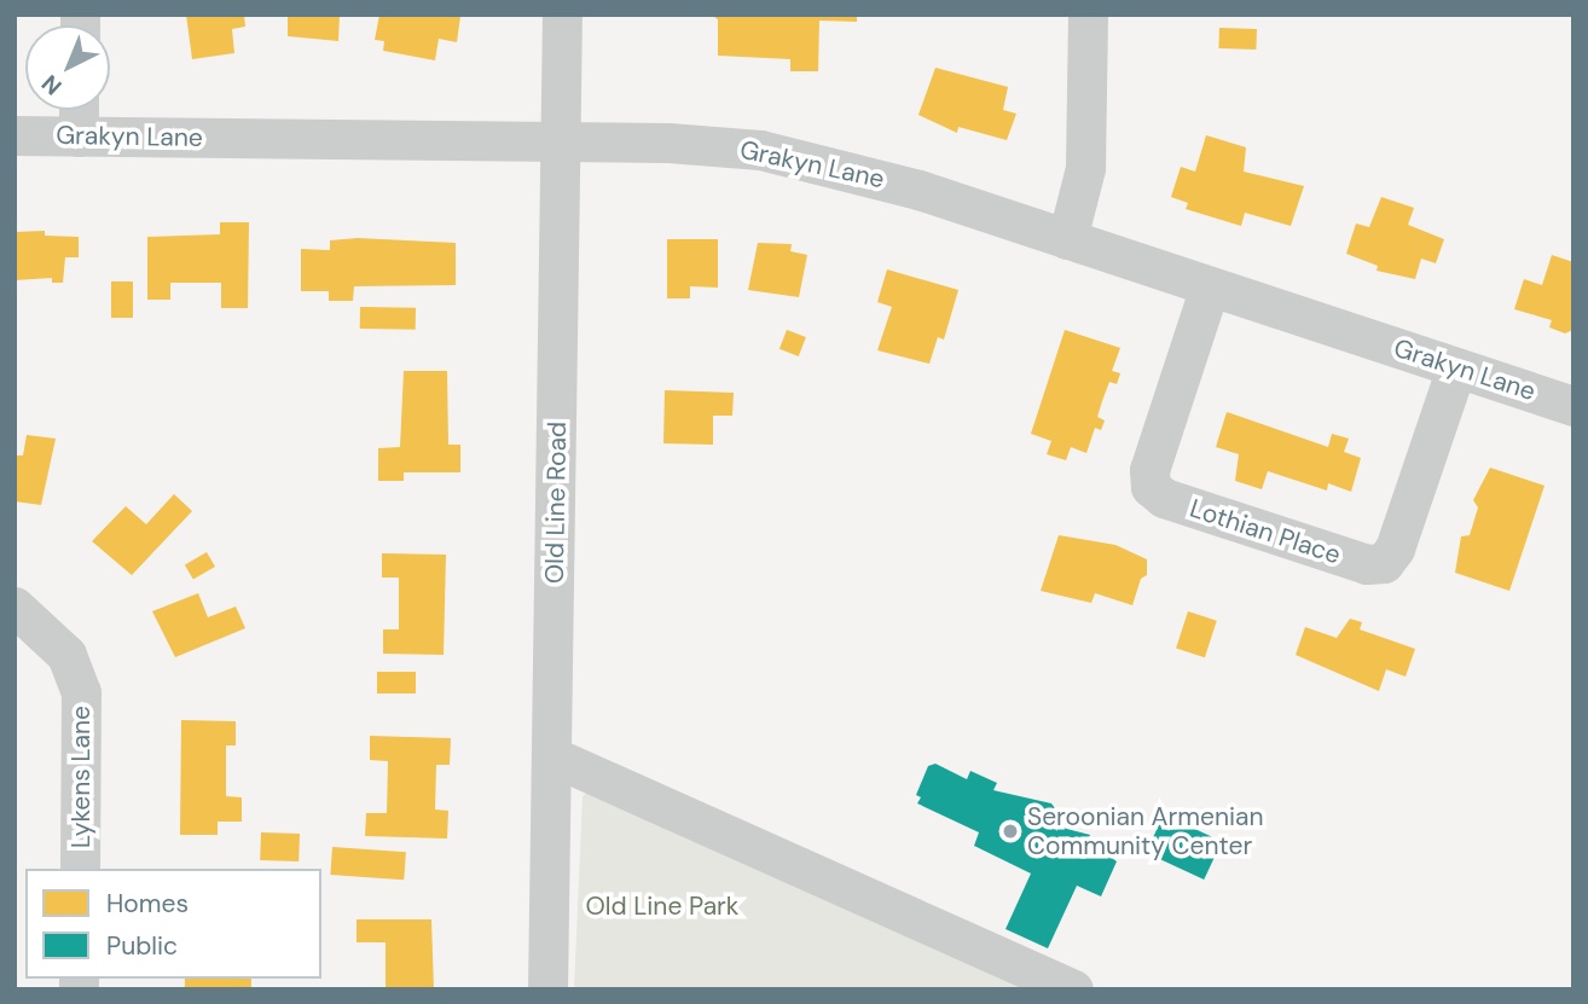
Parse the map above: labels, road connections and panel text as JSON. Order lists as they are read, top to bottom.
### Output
{
  "streets": {
    "street": [
      "Grakyn Lane",
      "Old Line Road",
      "Lothian Place",
      "Lykens Lane"
    ]
  },
  "crossings": [
    ["Grakyn Lane", "Old Line Road"],
    ["Grakyn Lane", "Lothian Place"]
  ],
  "parks": ["Old Line Park"],
  "places": ["Seroonian Armenian Community Center"],
  "legend": ["Homes", "Public"],
  "north": "bottom left"
}
